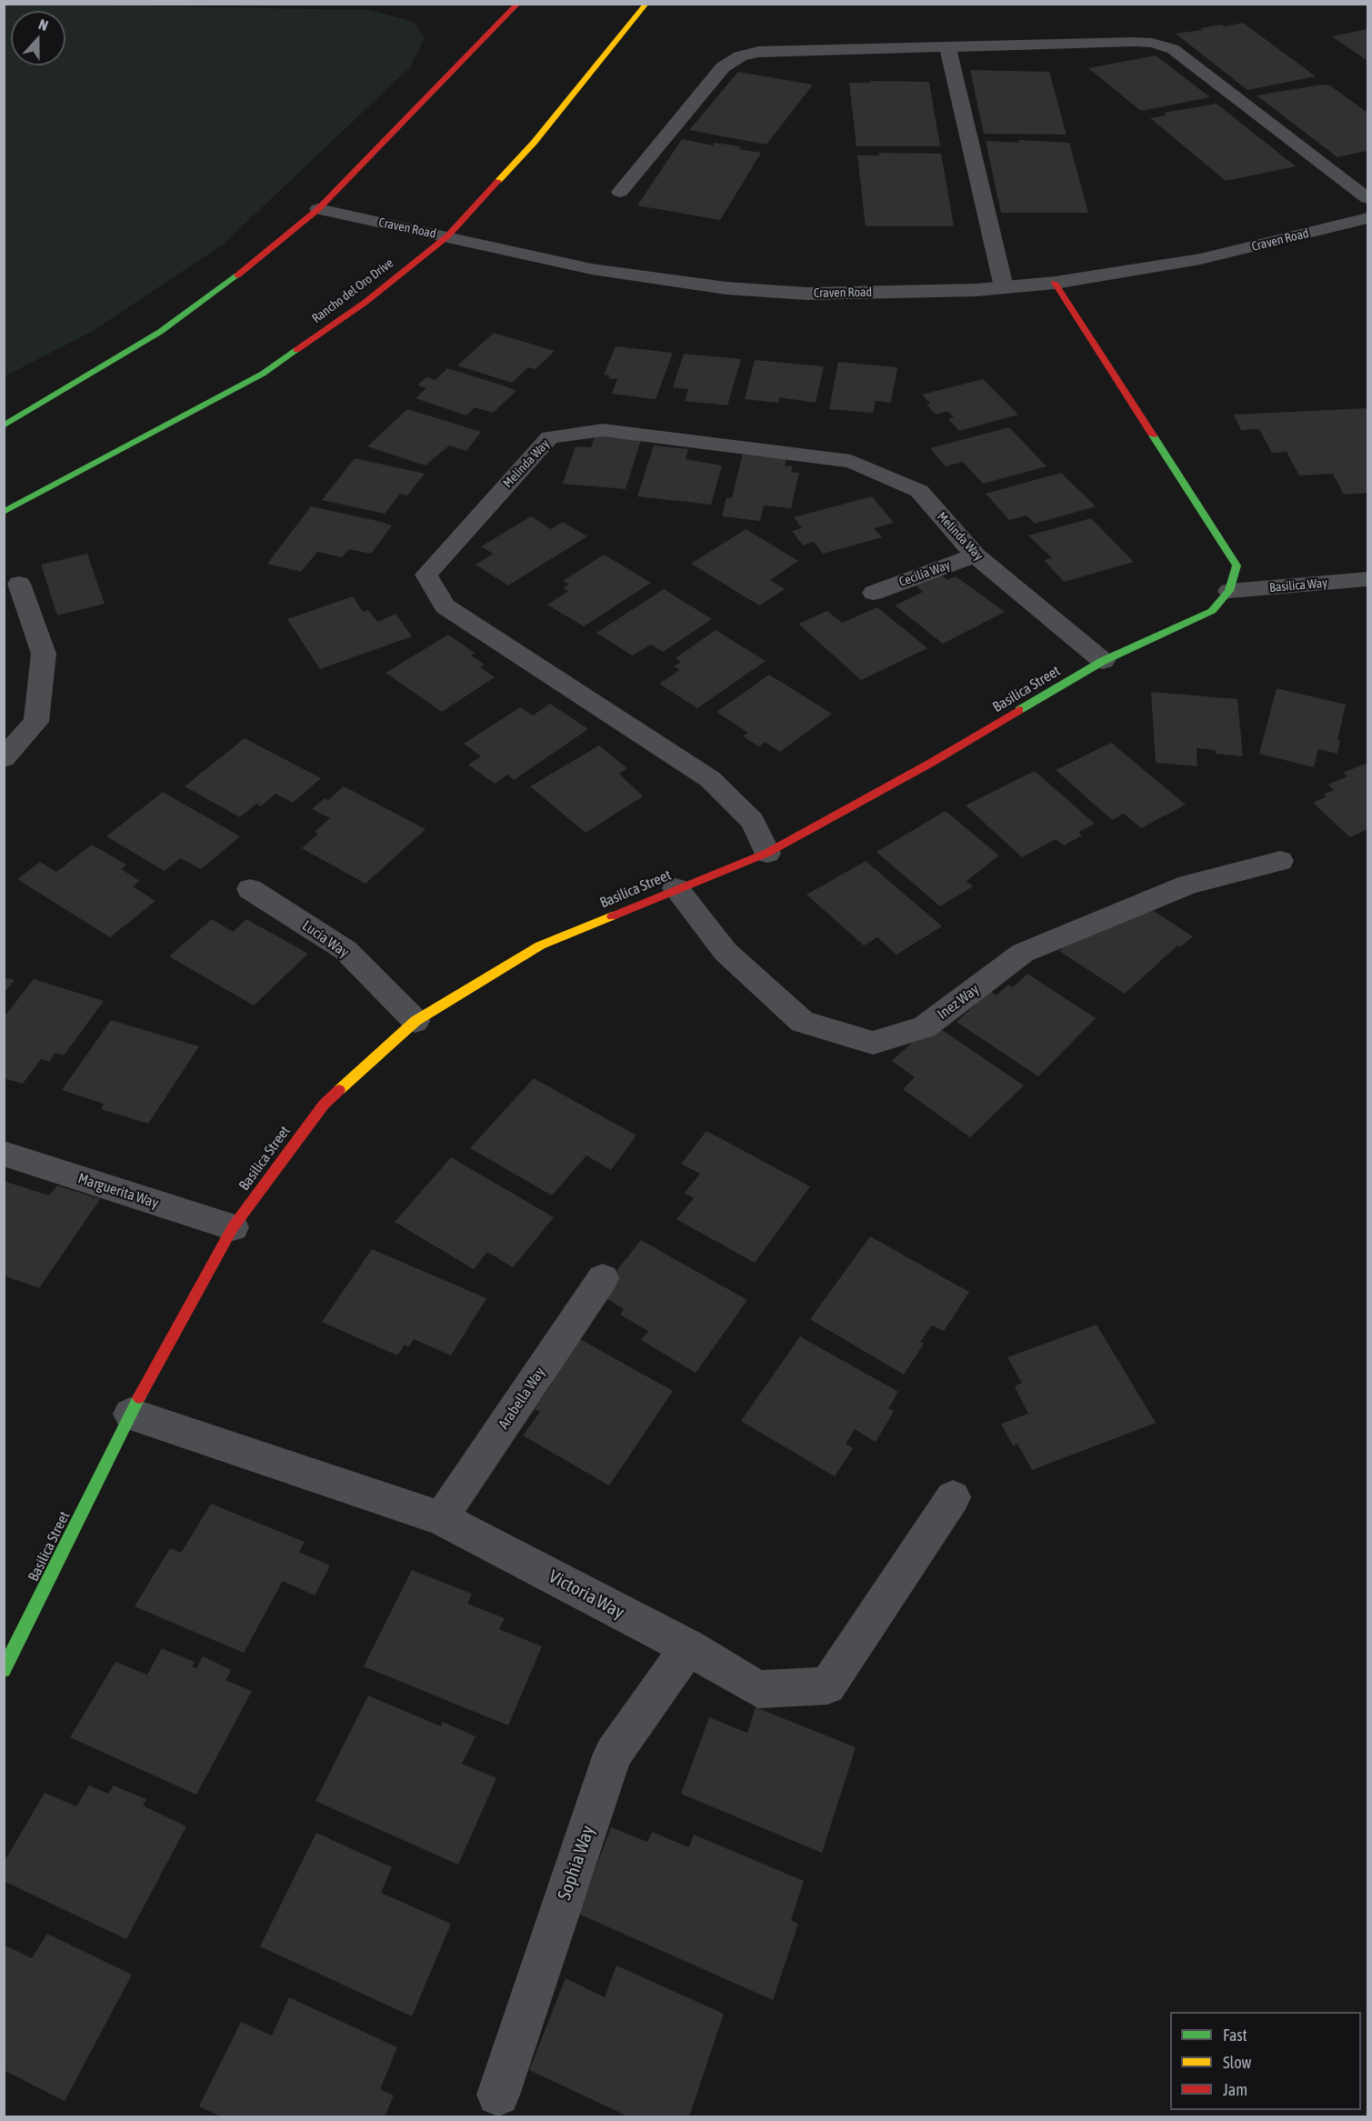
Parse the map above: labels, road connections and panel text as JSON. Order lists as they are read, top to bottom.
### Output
{
  "streets": {
    "main road": ["Rancho del Oro Drive", "Basilica Street"],
    "street": [
      "Craven Road",
      "Melinda Way",
      "Cecilia Way",
      "Basilica Way",
      "Lucia Way",
      "Inez Way",
      "Marguerita Way",
      "Arabella Way",
      "Victoria Way",
      "Sophia Way"
    ]
  },
  "crossings": [
    ["Craven Road", "Rancho del Oro Drive"],
    ["Craven Road", "Basilica Street"],
    ["Melinda Way", "Cecilia Way"],
    ["Melinda Way", "Basilica Street"],
    ["Basilica Way", "Basilica Street"],
    ["Basilica Street", "Lucia Way"],
    ["Basilica Street", "Inez Way"],
    ["Basilica Street", "Marguerita Way"],
    ["Basilica Street", "Victoria Way"],
    ["Arabella Way", "Victoria Way"],
    ["Victoria Way", "Sophia Way"]
  ],
  "legend": ["Fast", "Slow", "Jam"],
  "north": "top"
}
